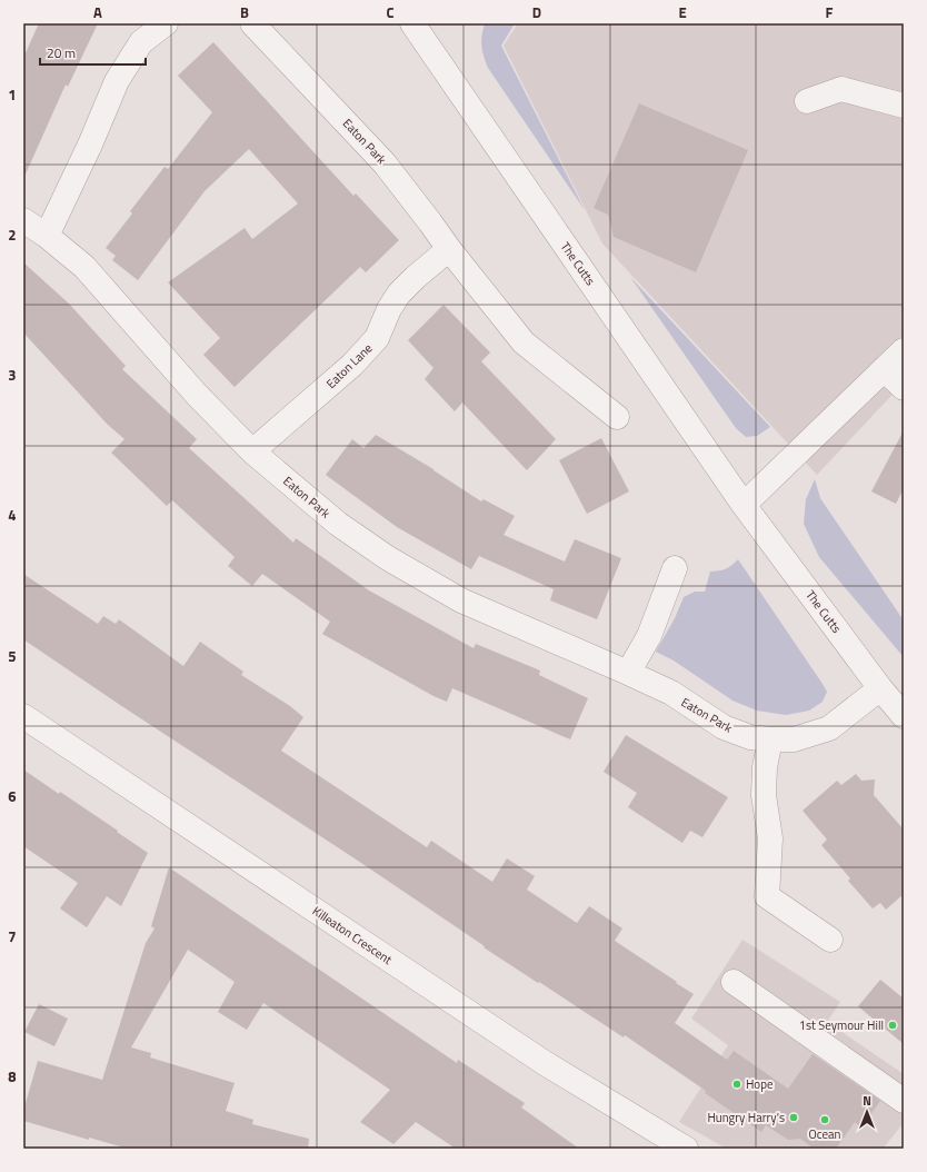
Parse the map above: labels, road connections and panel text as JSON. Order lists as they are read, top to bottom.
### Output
{
  "streets": {
    "street": [
      "Eaton Park",
      "The Cutts",
      "Eaton Lane",
      "Killeaton Crescent"
    ]
  },
  "crossings": [
    ["Eaton Park", "The Cutts"],
    ["Eaton Park", "Eaton Lane"]
  ],
  "places": [
    "1st Seymour Hill",
    "Hope",
    "Hungry Harry's",
    "Ocean"
  ],
  "scale_bar": "20 m",
  "north": "top",
  "grid": {
    "columns": [
      "A",
      "B",
      "C",
      "D",
      "E",
      "F"
    ],
    "rows": [
      "1",
      "2",
      "3",
      "4",
      "5",
      "6",
      "7",
      "8"
    ]
  }
}
